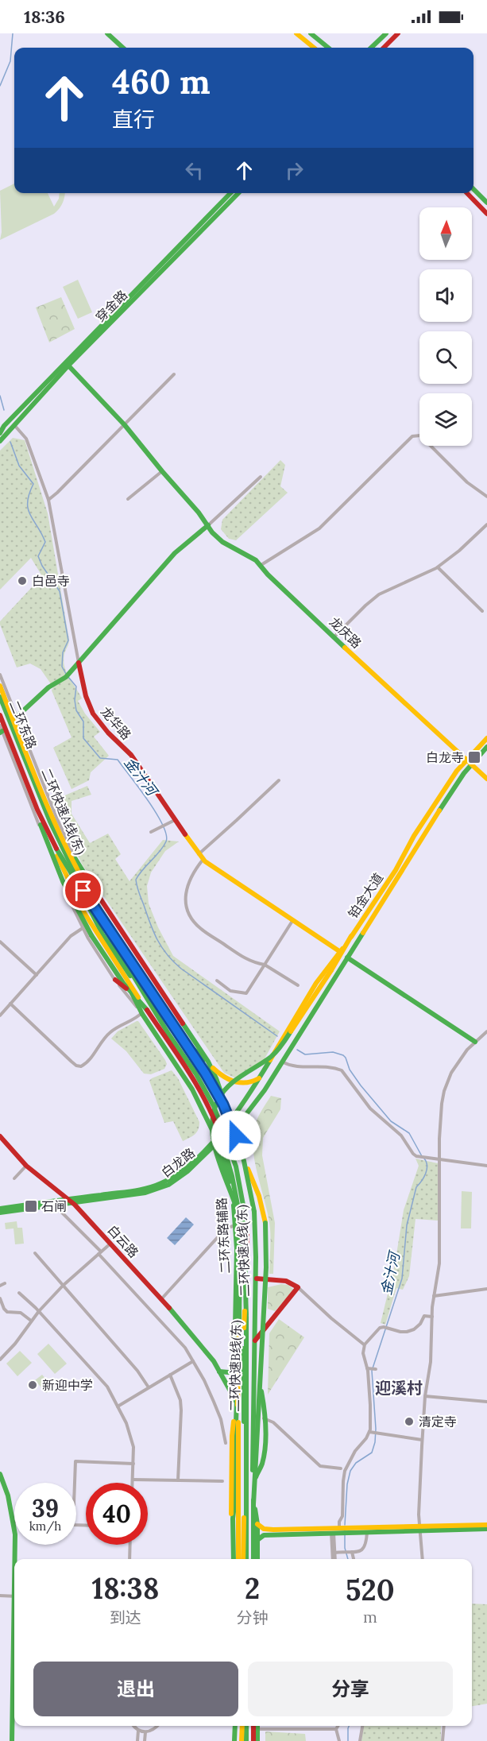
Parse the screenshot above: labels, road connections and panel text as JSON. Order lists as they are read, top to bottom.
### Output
{
  "streets": {
    "main road": [
      "穿金路",
      "龙庆路",
      "龙华路",
      "二环东路",
      "二环快速A线(东)",
      "铂金大道",
      "白龙路",
      "二环东路辅路",
      "白云路",
      "二环快速B线(东)"
    ]
  },
  "crossings": [
    ["穿金路", "龙庆路"],
    ["穿金路", "龙华路"],
    ["龙庆路", "铂金大道"],
    ["龙华路", "铂金大道"],
    ["铂金大道", "白龙路"],
    ["白龙路", "二环东路辅路"],
    ["白龙路", "白云路"]
  ],
  "districts": ["迎溪村"],
  "water": ["金汁河"],
  "places": {
    "other": ["白邑寺", "新迎中学", "清定寺"],
    "transit": ["白龙寺", "石闸"]
  },
  "north": "top",
  "page": {
    "status": "18:36",
    "turn": ["460 m", "直行"],
    "speed": "39 km/h",
    "limit": "40",
    "eta": [
      "18:38",
      "到达",
      "2",
      "分钟",
      "520",
      "m"
    ],
    "buttons": ["退出", "分享"]
  }
}
